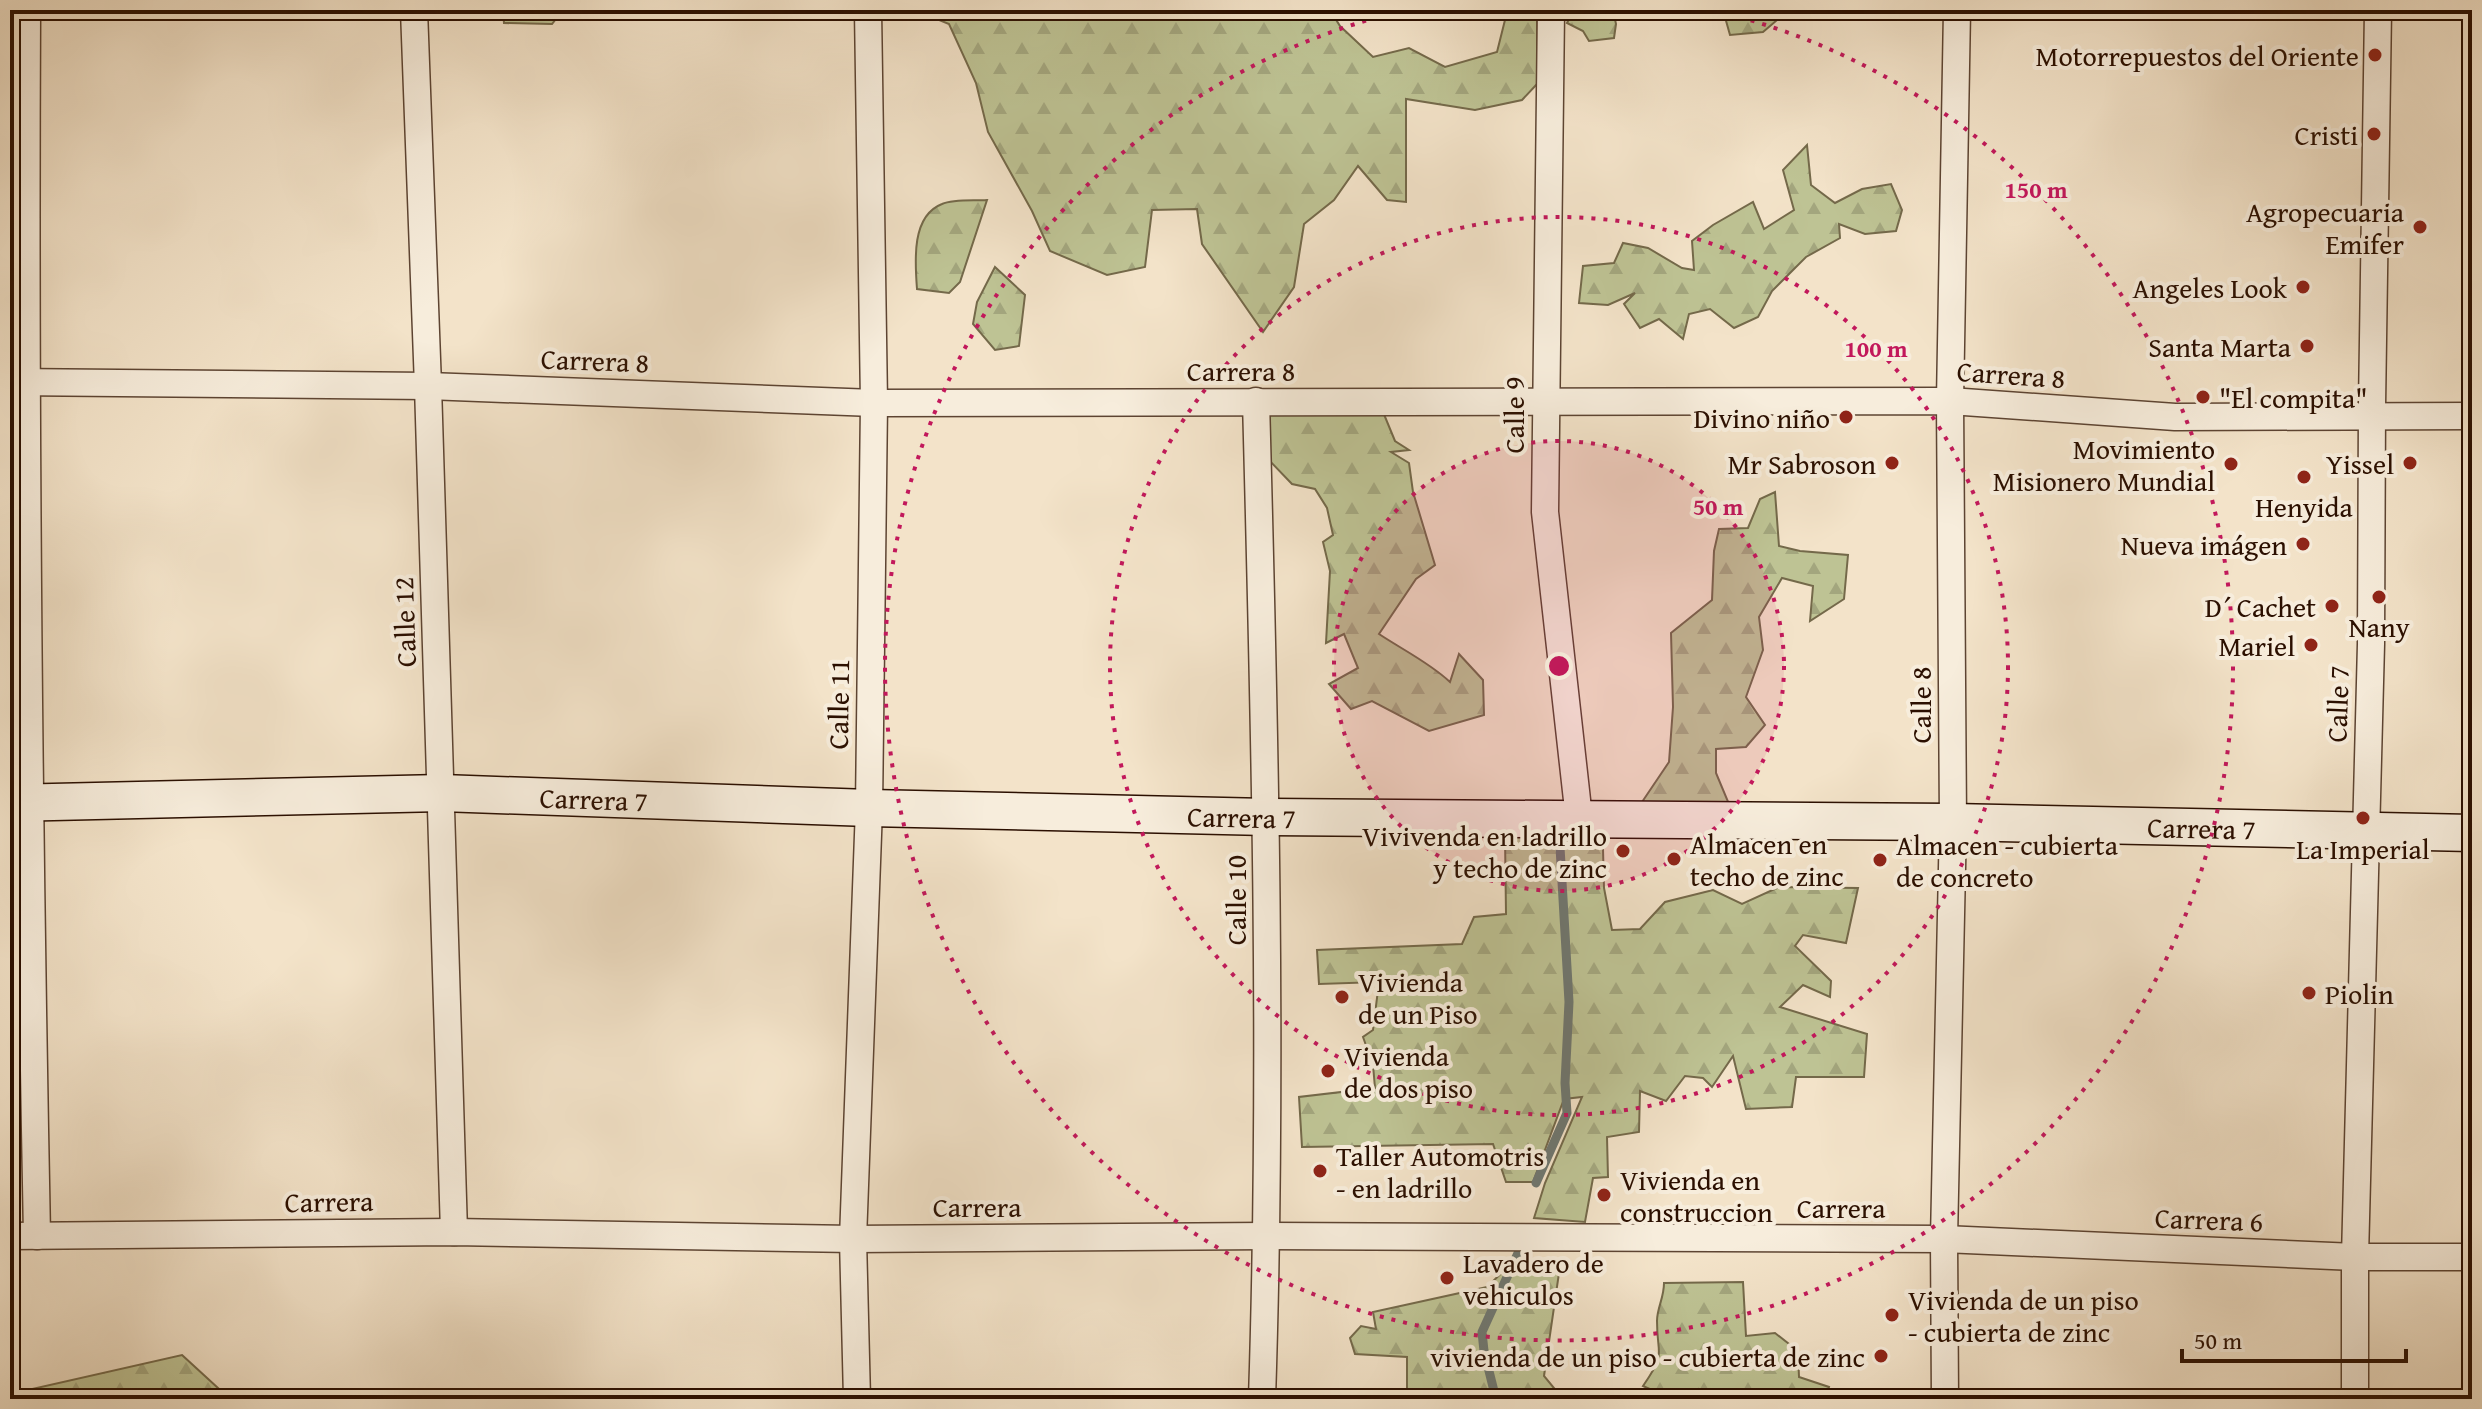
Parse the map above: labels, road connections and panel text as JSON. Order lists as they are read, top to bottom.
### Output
{
  "streets": {
    "street": [
      "Carrera 8",
      "Calle 9",
      "Calle 12",
      "Calle 11",
      "Calle 7",
      "Calle 8",
      "Carrera 7",
      "Calle 10",
      "Carrera",
      "Carrera 6"
    ]
  },
  "crossings": [
    ["Carrera 8", "Calle 9"],
    ["Carrera 8", "Calle 12"],
    ["Carrera 8", "Calle 11"],
    ["Carrera 8", "Calle 7"],
    ["Carrera 8", "Calle 8"],
    ["Carrera 8", "Calle 10"],
    ["Calle 9", "Carrera 7"],
    ["Calle 12", "Carrera 7"],
    ["Calle 12", "Carrera"],
    ["Calle 11", "Carrera 7"],
    ["Calle 11", "Carrera"],
    ["Calle 7", "Carrera 7"],
    ["Calle 7", "Carrera 6"],
    ["Calle 8", "Carrera 7"],
    ["Calle 8", "Carrera"],
    ["Calle 8", "Carrera 6"],
    ["Carrera 7", "Calle 10"],
    ["Calle 10", "Carrera"],
    ["Carrera", "Carrera 6"]
  ],
  "places": [
    "Motorrepuestos del Oriente",
    "Cristi",
    "Agropecuaria Emifer",
    "Angeles Look",
    "Santa Marta",
    "\"El compita\"",
    "Divino niño",
    "Mr Sabroson",
    "Yissel",
    "Movimiento Misionero Mundial",
    "Henyida",
    "Nueva imágen",
    "Nany",
    "D´ Cachet",
    "Mariel",
    "La Imperial",
    "Vivivenda en ladrillo y techo de zinc",
    "Almacen en techo de zinc",
    "Almacen - cubierta de concreto",
    "Piolin",
    "Vivienda de un Piso",
    "Vivienda de dos piso",
    "Taller Automotris - en ladrillo",
    "Vivienda en construccion",
    "Lavadero de vehiculos",
    "Vivienda de un piso - cubierta de zinc",
    "vivienda de un piso - cubierta de zinc"
  ],
  "scale_bar": "50 m",
  "rings": ["150 m", "100 m", "50 m"]
}
